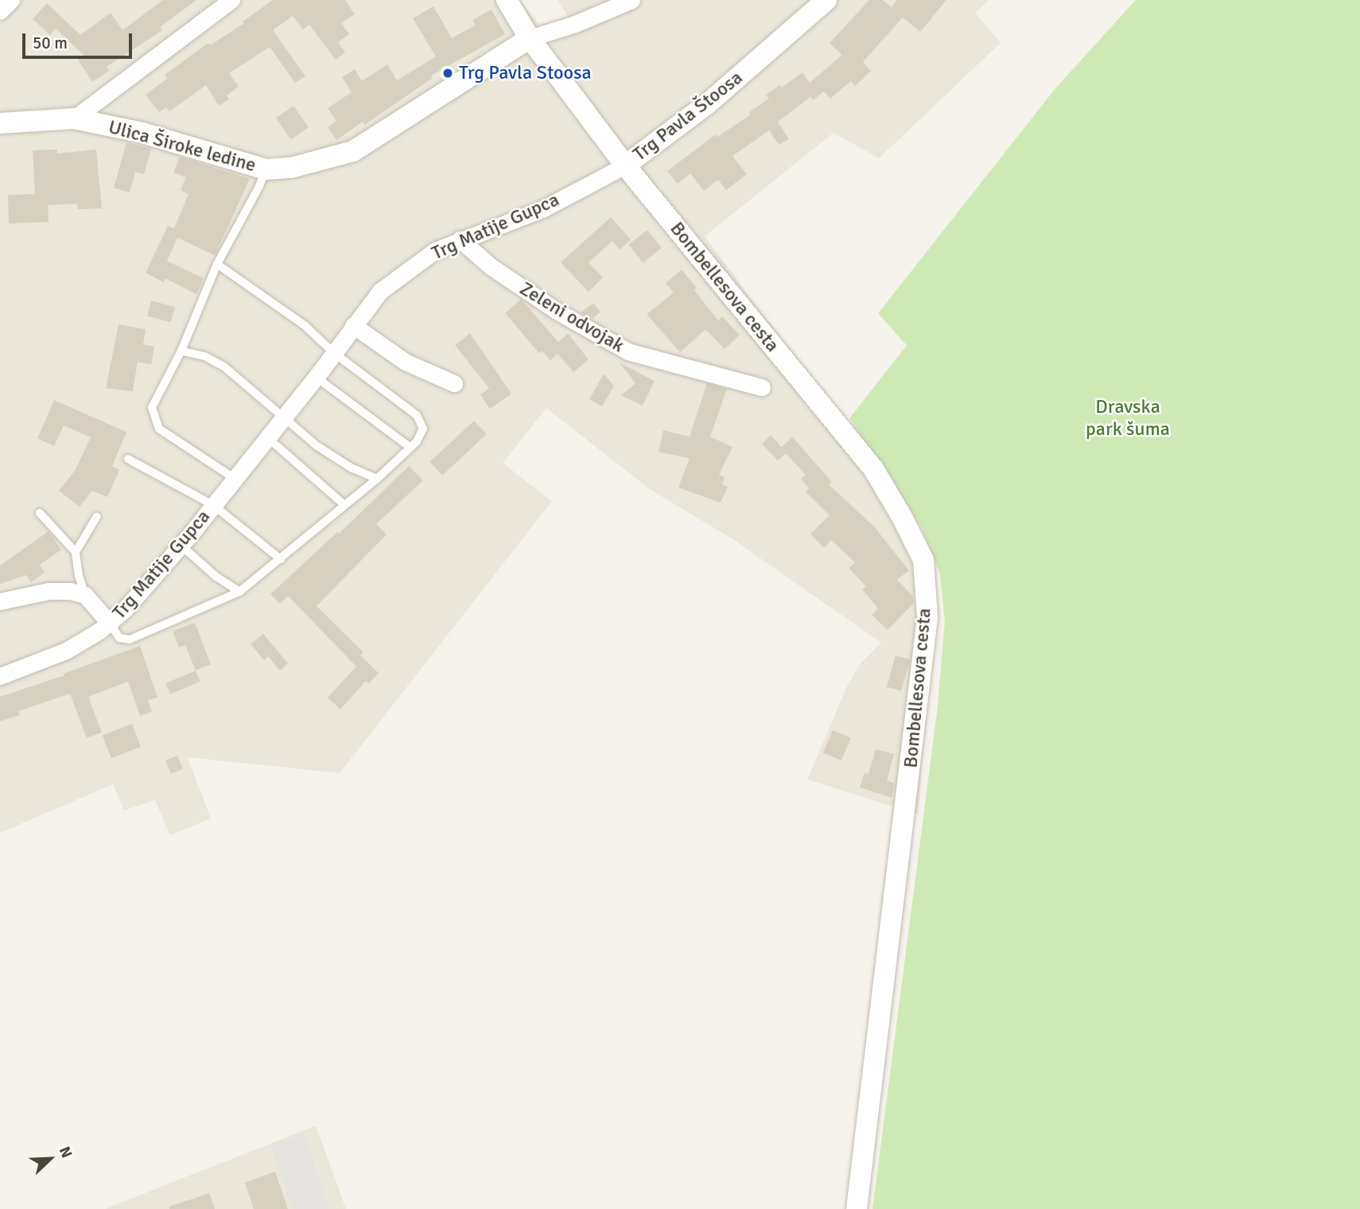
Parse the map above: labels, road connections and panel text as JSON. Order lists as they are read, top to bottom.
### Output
{
  "streets": {
    "street": [
      "Trg Pavla Štoosa",
      "Ulica Široke ledine",
      "Trg Matije Gupca",
      "Bombellesova cesta",
      "Zeleni odvojak"
    ]
  },
  "crossings": [
    ["Trg Pavla Štoosa", "Ulica Široke ledine"],
    ["Trg Pavla Štoosa", "Trg Matije Gupca"],
    ["Trg Pavla Štoosa", "Bombellesova cesta"],
    ["Trg Matije Gupca", "Bombellesova cesta"],
    ["Trg Matije Gupca", "Zeleni odvojak"]
  ],
  "parks": ["Dravska park šuma"],
  "places": ["Trg Pavla Stoosa"],
  "scale_bar": "50 m",
  "north": "top right"
}
